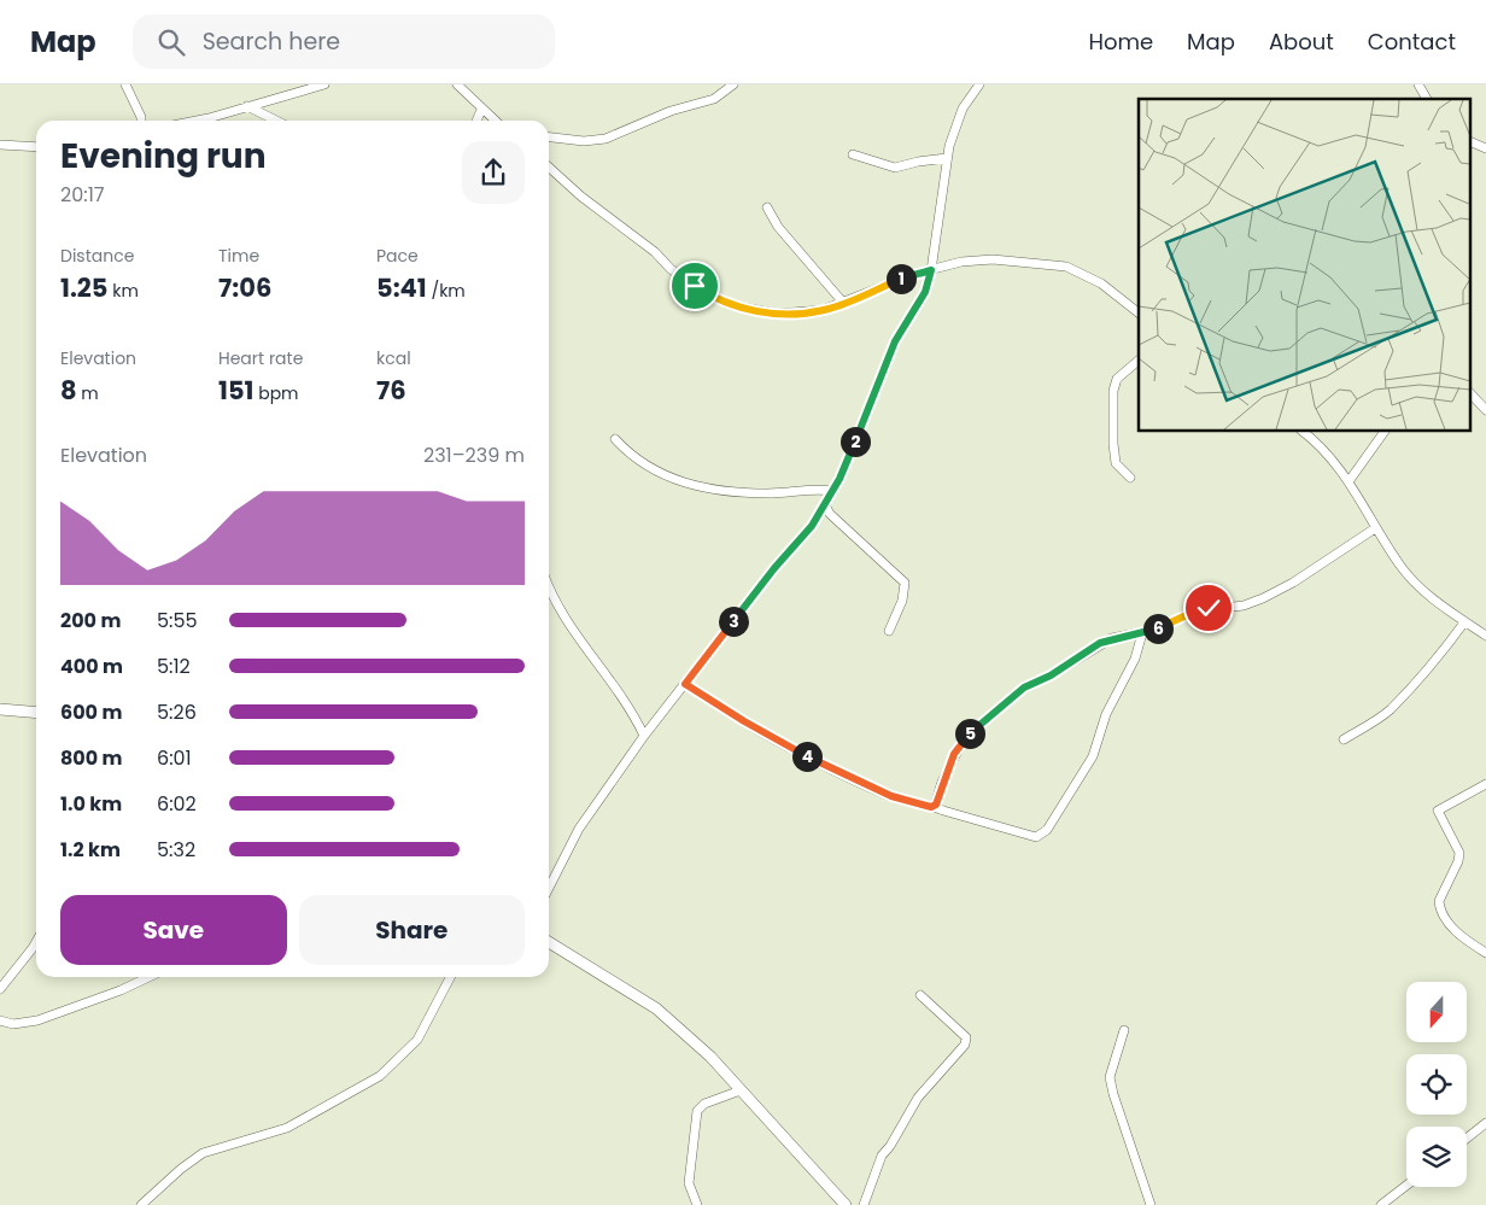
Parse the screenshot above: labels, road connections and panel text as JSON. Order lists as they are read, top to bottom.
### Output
{
  "north": "bottom",
  "page": {
    "header": "Map",
    "search": "Search here",
    "nav": [
      "Home",
      "Map",
      "About",
      "Contact"
    ],
    "heading": ["Evening run", "20:17"],
    "stats": [
      ["Distance", "1.25 km"],
      ["Time", "7:06"],
      ["Pace", "5:41 /km"],
      ["Elevation", "8 m"],
      ["Heart rate", "151 bpm"],
      ["kcal", "76"]
    ],
    "pins": [
      "1",
      "2",
      "3",
      "6",
      "5",
      "4"
    ],
    "chart": ["Elevation", "231–239 m"],
    "list": [
      {
        "name": "200 m",
        "note": "5:55"
      },
      {
        "name": "400 m",
        "note": "5:12"
      },
      {
        "name": "600 m",
        "note": "5:26"
      },
      {
        "name": "800 m",
        "note": "6:01"
      },
      {
        "name": "1.0 km",
        "note": "6:02"
      },
      {
        "name": "1.2 km",
        "note": "5:32"
      }
    ],
    "buttons": ["Save", "Share"]
  }
}
